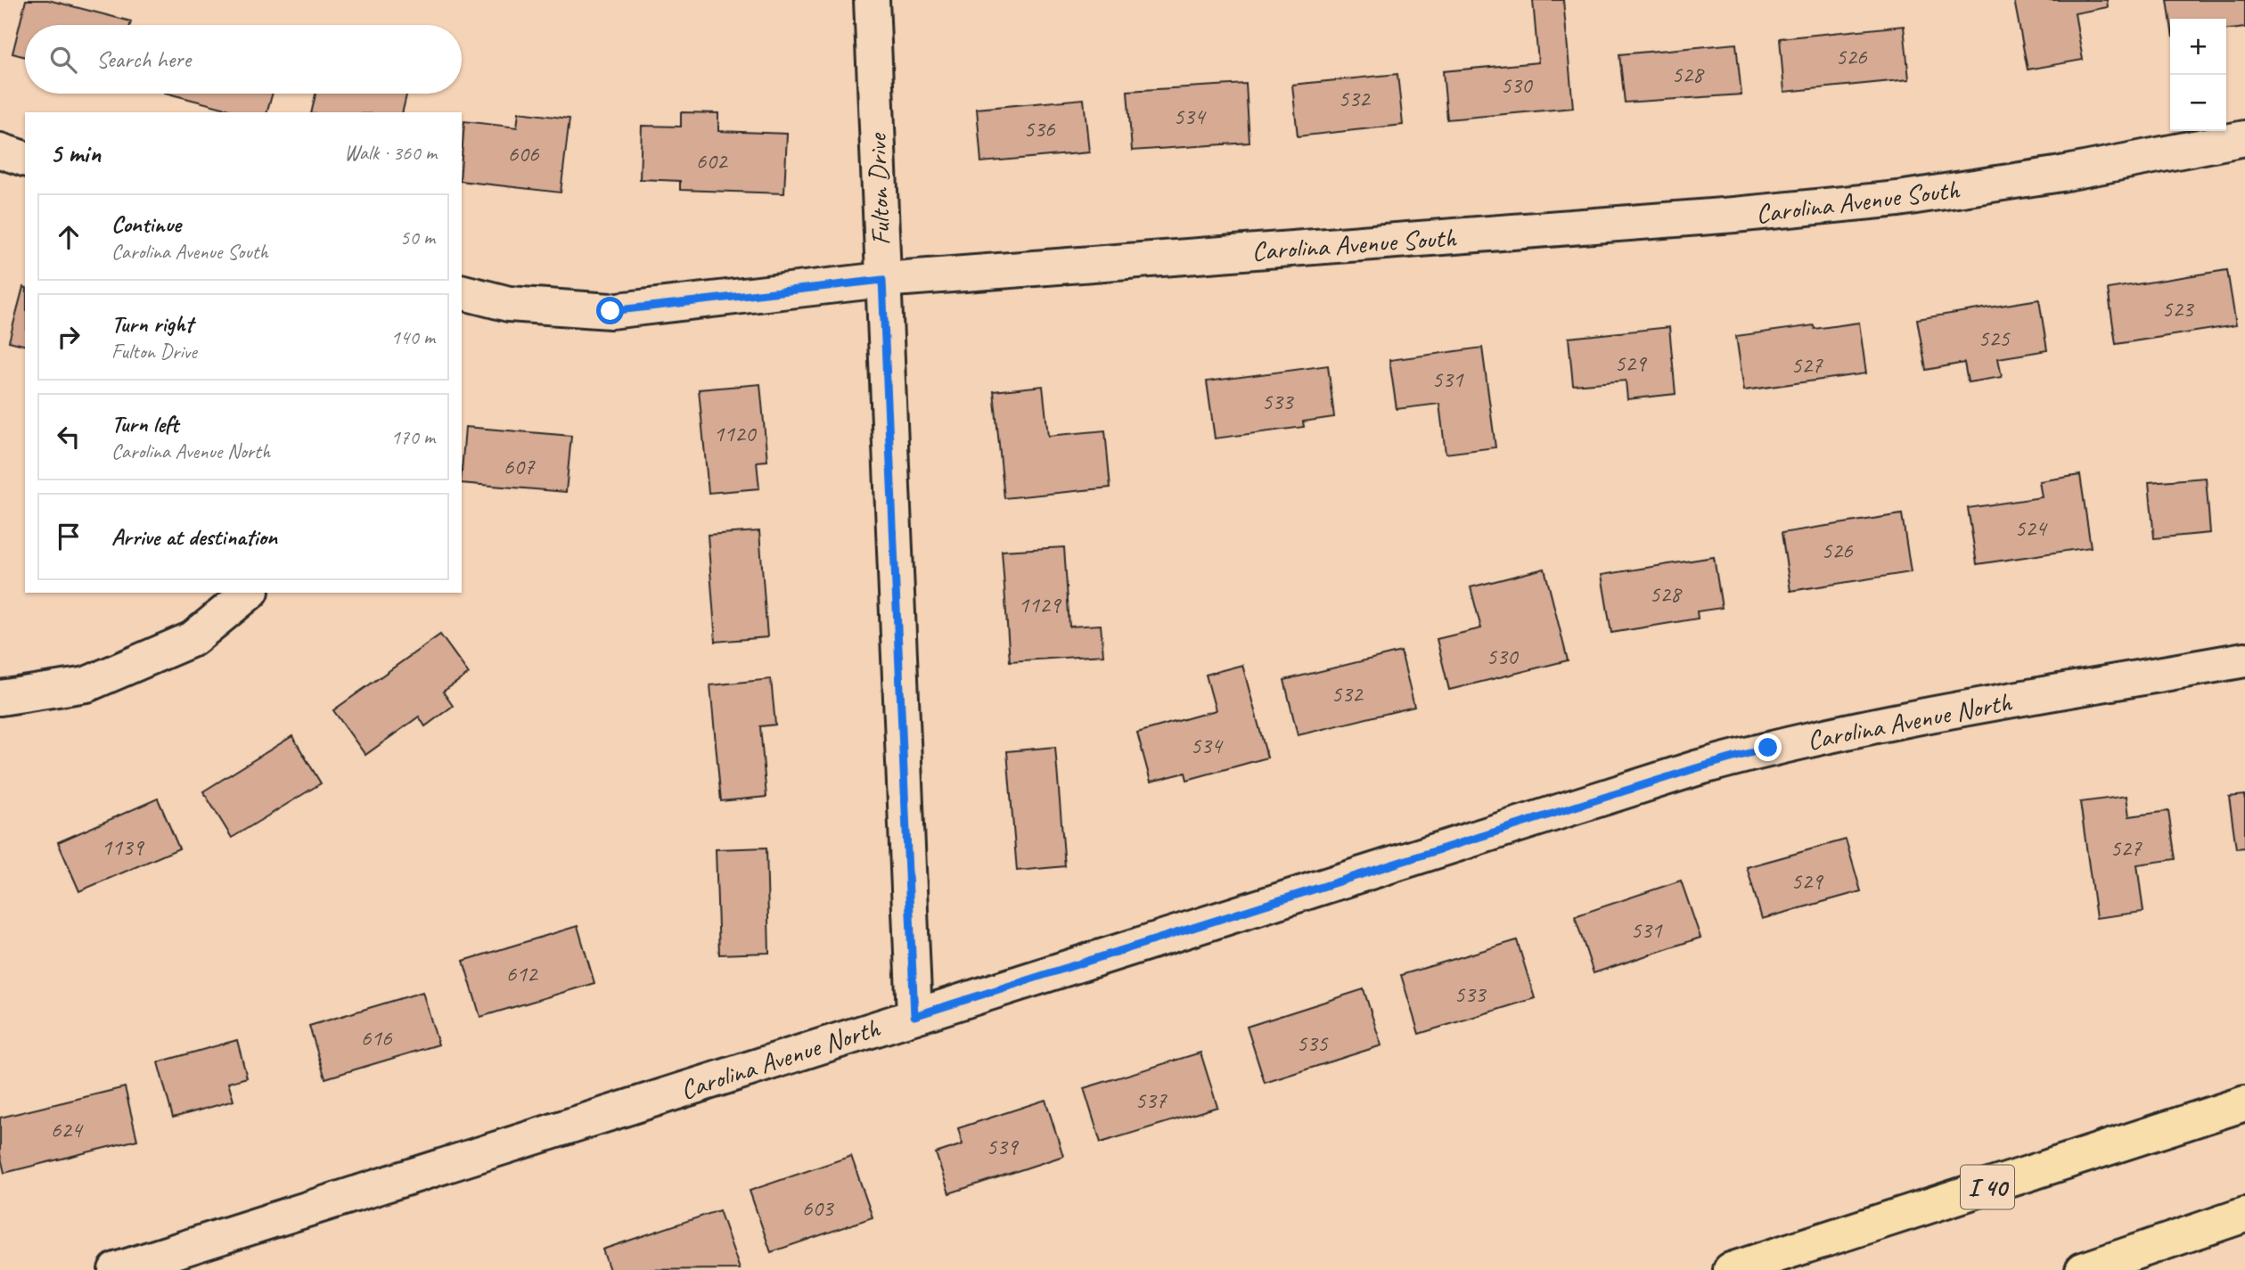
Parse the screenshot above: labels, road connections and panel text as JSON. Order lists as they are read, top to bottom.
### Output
{
  "streets": {
    "highway": ["I 40"],
    "street": ["Fulton Drive", "Carolina Avenue South", "Carolina Avenue North"]
  },
  "crossings": [
    ["Fulton Drive", "Carolina Avenue South"],
    ["Fulton Drive", "Carolina Avenue North"]
  ],
  "house_numbers": [
    "526",
    "528",
    "530",
    "532",
    "534",
    "536",
    "606",
    "602",
    "523",
    "525",
    "529",
    "527",
    "531",
    "533",
    "1120",
    "607",
    "524",
    "526",
    "528",
    "1129",
    "530",
    "532",
    "534",
    "1139",
    "527",
    "529",
    "531",
    "612",
    "533",
    "616",
    "535",
    "537",
    "624",
    "539",
    "603"
  ],
  "page": {
    "map_buttons": ["+", "−"],
    "search": "Search here",
    "heading": ["5 min", "Walk · 360 m"],
    "list": [
      ["Continue", "Carolina Avenue South", "50 m"],
      ["Turn right", "Fulton Drive", "140 m"],
      ["Turn left", "Carolina Avenue North", "170 m"],
      "Arrive at destination"
    ]
  }
}
